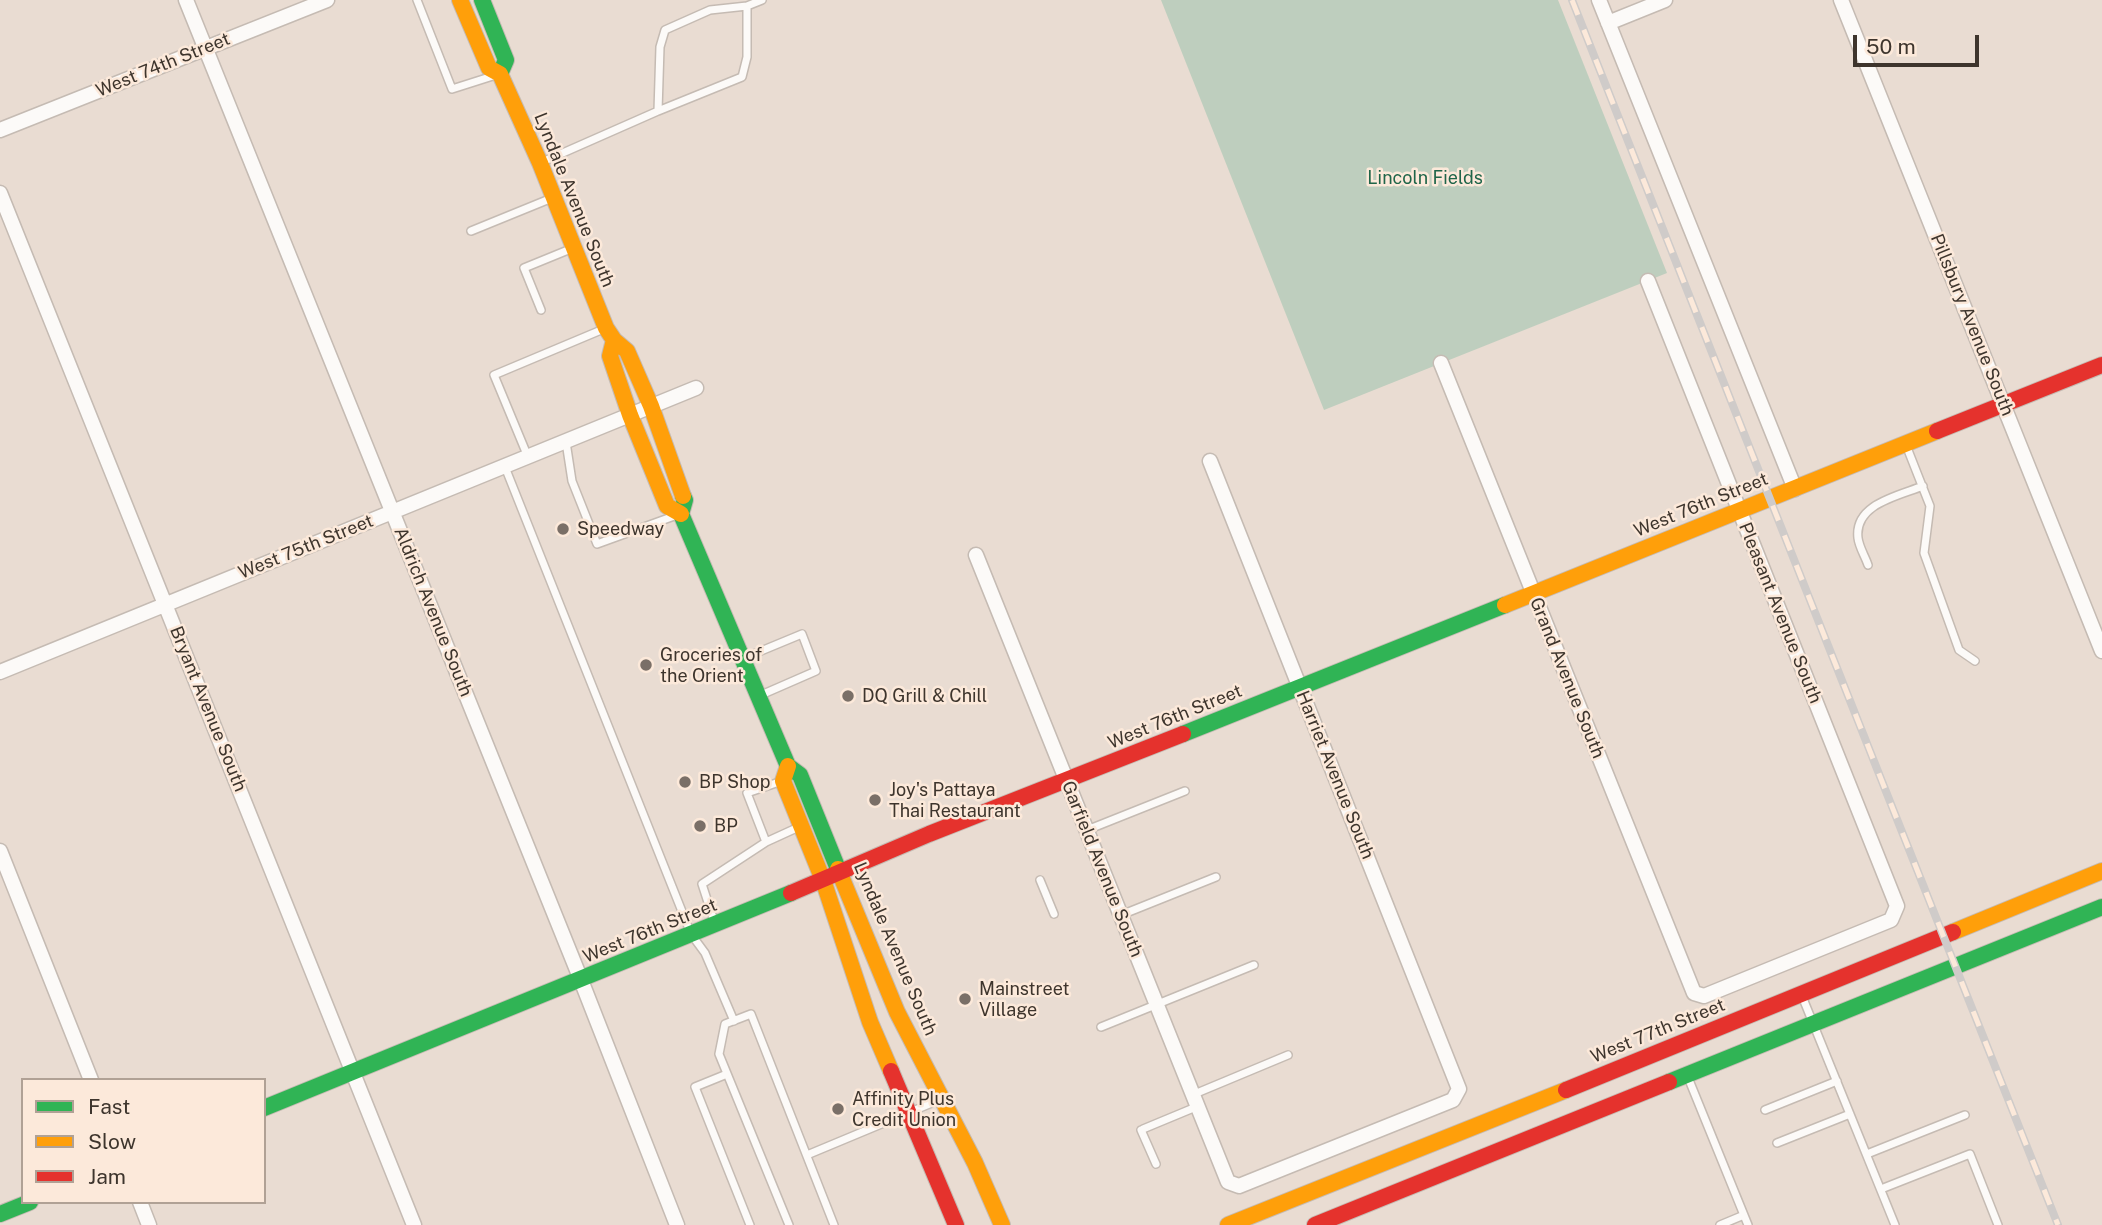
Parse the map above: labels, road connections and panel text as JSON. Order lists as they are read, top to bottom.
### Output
{
  "streets": {
    "street": [
      "West 74th Street",
      "Lyndale Avenue South",
      "Pillsbury Avenue South",
      "West 76th Street",
      "West 75th Street",
      "Aldrich Avenue South",
      "Pleasant Avenue South",
      "Grand Avenue South",
      "Bryant Avenue South",
      "Harriet Avenue South",
      "Garfield Avenue South",
      "West 77th Street"
    ]
  },
  "crossings": [
    ["West 74th Street", "Aldrich Avenue South"],
    ["Lyndale Avenue South", "West 76th Street"],
    ["Lyndale Avenue South", "West 75th Street"],
    ["Pillsbury Avenue South", "West 76th Street"],
    ["West 76th Street", "Aldrich Avenue South"],
    ["West 76th Street", "Pleasant Avenue South"],
    ["West 76th Street", "Grand Avenue South"],
    ["West 76th Street", "Bryant Avenue South"],
    ["West 76th Street", "Harriet Avenue South"],
    ["West 76th Street", "Garfield Avenue South"],
    ["West 75th Street", "Aldrich Avenue South"],
    ["West 75th Street", "Bryant Avenue South"],
    ["Pleasant Avenue South", "Grand Avenue South"],
    ["Harriet Avenue South", "Garfield Avenue South"]
  ],
  "parks": ["Lincoln Fields"],
  "places": [
    "Speedway",
    "Groceries of the Orient",
    "DQ Grill & Chill",
    "BP Shop",
    "Joy's Pattaya Thai Restaurant",
    "BP",
    "Mainstreet Village",
    "Affinity Plus Credit Union"
  ],
  "legend": ["Fast", "Slow", "Jam"],
  "scale_bar": "50 m"
}
